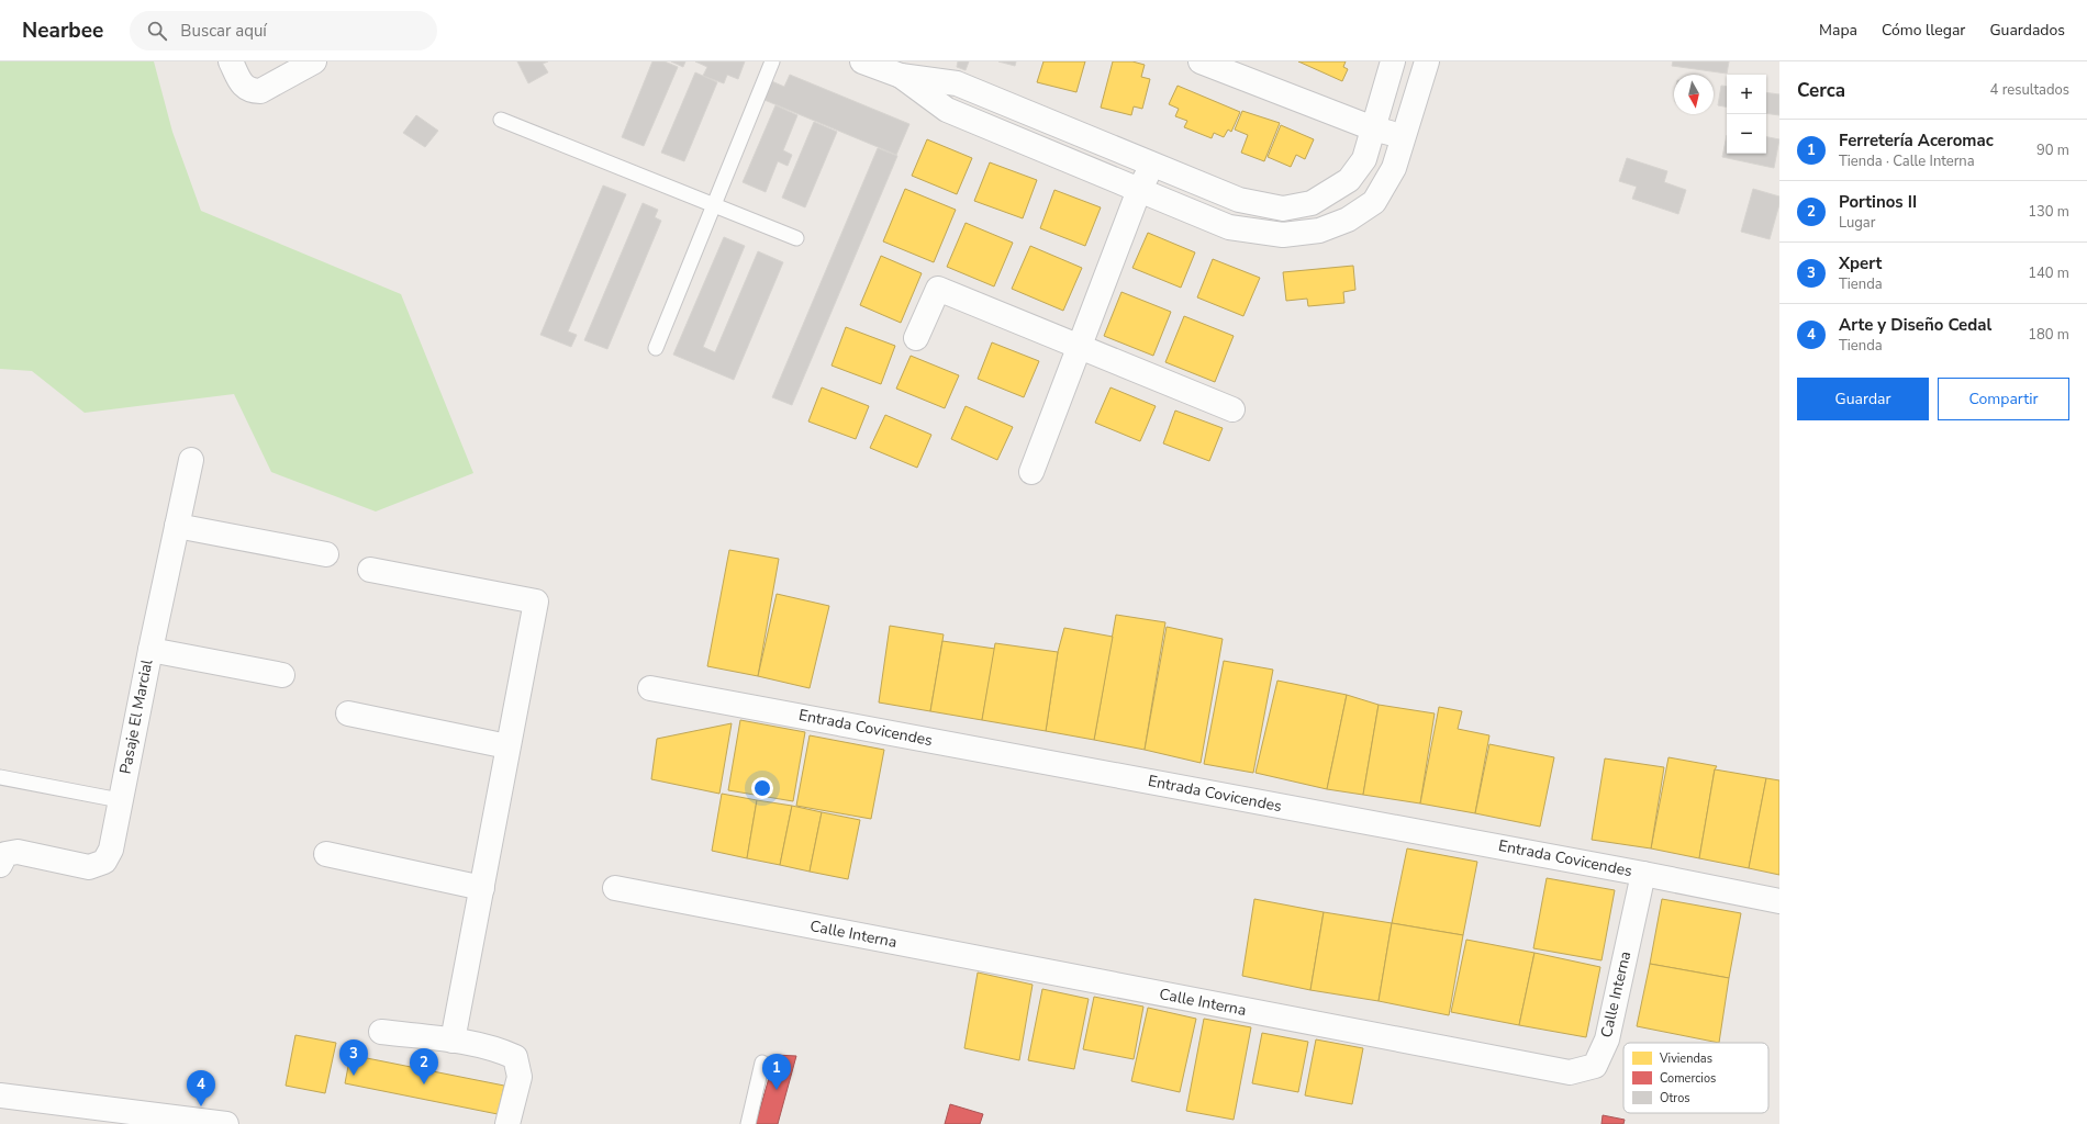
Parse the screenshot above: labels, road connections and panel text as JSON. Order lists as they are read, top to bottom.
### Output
{
  "streets": {
    "street": ["Pasaje El Marcial", "Entrada Covicendes", "Calle Interna"]
  },
  "crossings": [
    ["Entrada Covicendes", "Calle Interna"]
  ],
  "legend": ["Viviendas", "Comercios", "Otros"],
  "north": "bottom",
  "page": {
    "header": "Nearbee",
    "search": "Buscar aquí",
    "nav": ["Mapa", "Cómo llegar", "Guardados"],
    "heading": ["Cerca", "4 resultados"],
    "map_buttons": ["+", "−"],
    "list": [
      {
        "mark": "1",
        "name": "Ferretería Aceromac",
        "note": "Tienda · Calle Interna",
        "value": "90 m"
      },
      {
        "mark": "2",
        "name": "Portinos II",
        "note": "Lugar",
        "value": "130 m"
      },
      {
        "mark": "3",
        "name": "Xpert",
        "note": "Tienda",
        "value": "140 m"
      },
      {
        "mark": "4",
        "name": "Arte y Diseño Cedal",
        "note": "Tienda",
        "value": "180 m"
      }
    ],
    "buttons": ["Guardar", "Compartir"],
    "pins": [
      "3",
      "2",
      "1",
      "4"
    ]
  }
}
